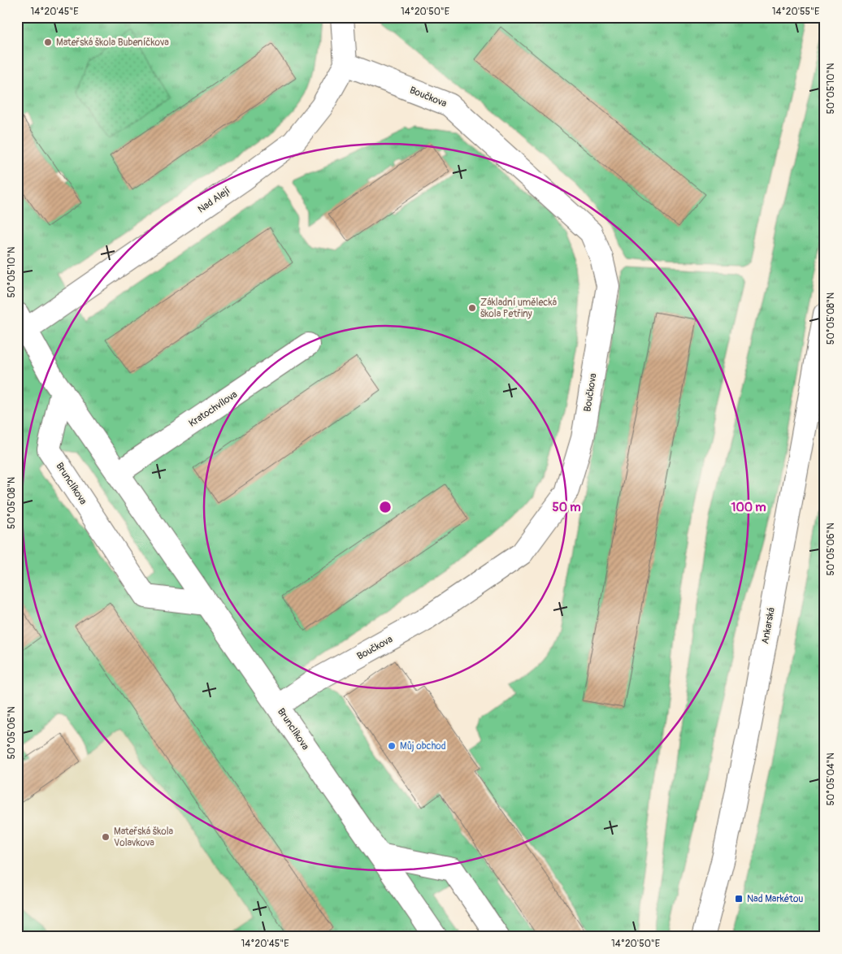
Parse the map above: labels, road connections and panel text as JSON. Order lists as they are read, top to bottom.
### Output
{
  "streets": {
    "street": [
      "Boučkova",
      "Nad Alejí",
      "Kratochvílova",
      "Brunclíkova",
      "Ankarská"
    ]
  },
  "crossings": [
    ["Boučkova", "Nad Alejí"],
    ["Boučkova", "Brunclíkova"],
    ["Nad Alejí", "Brunclíkova"],
    ["Kratochvílova", "Brunclíkova"]
  ],
  "places": {
    "other": [
      "Mateřská škola Bubeníčkova",
      "Základní umělecká škola Petřiny",
      "Můj obchod",
      "Mateřská škola Volavkova"
    ],
    "transit": ["Nad Markétou"]
  },
  "coordinates": [
    "14°20'45\"E",
    "14°20'50\"E",
    "14°20'55\"E",
    "50°05'10\"N",
    "50°05'08\"N",
    "50°05'06\"N",
    "50°05'04\"N"
  ],
  "rings": ["50 m", "100 m"]
}
